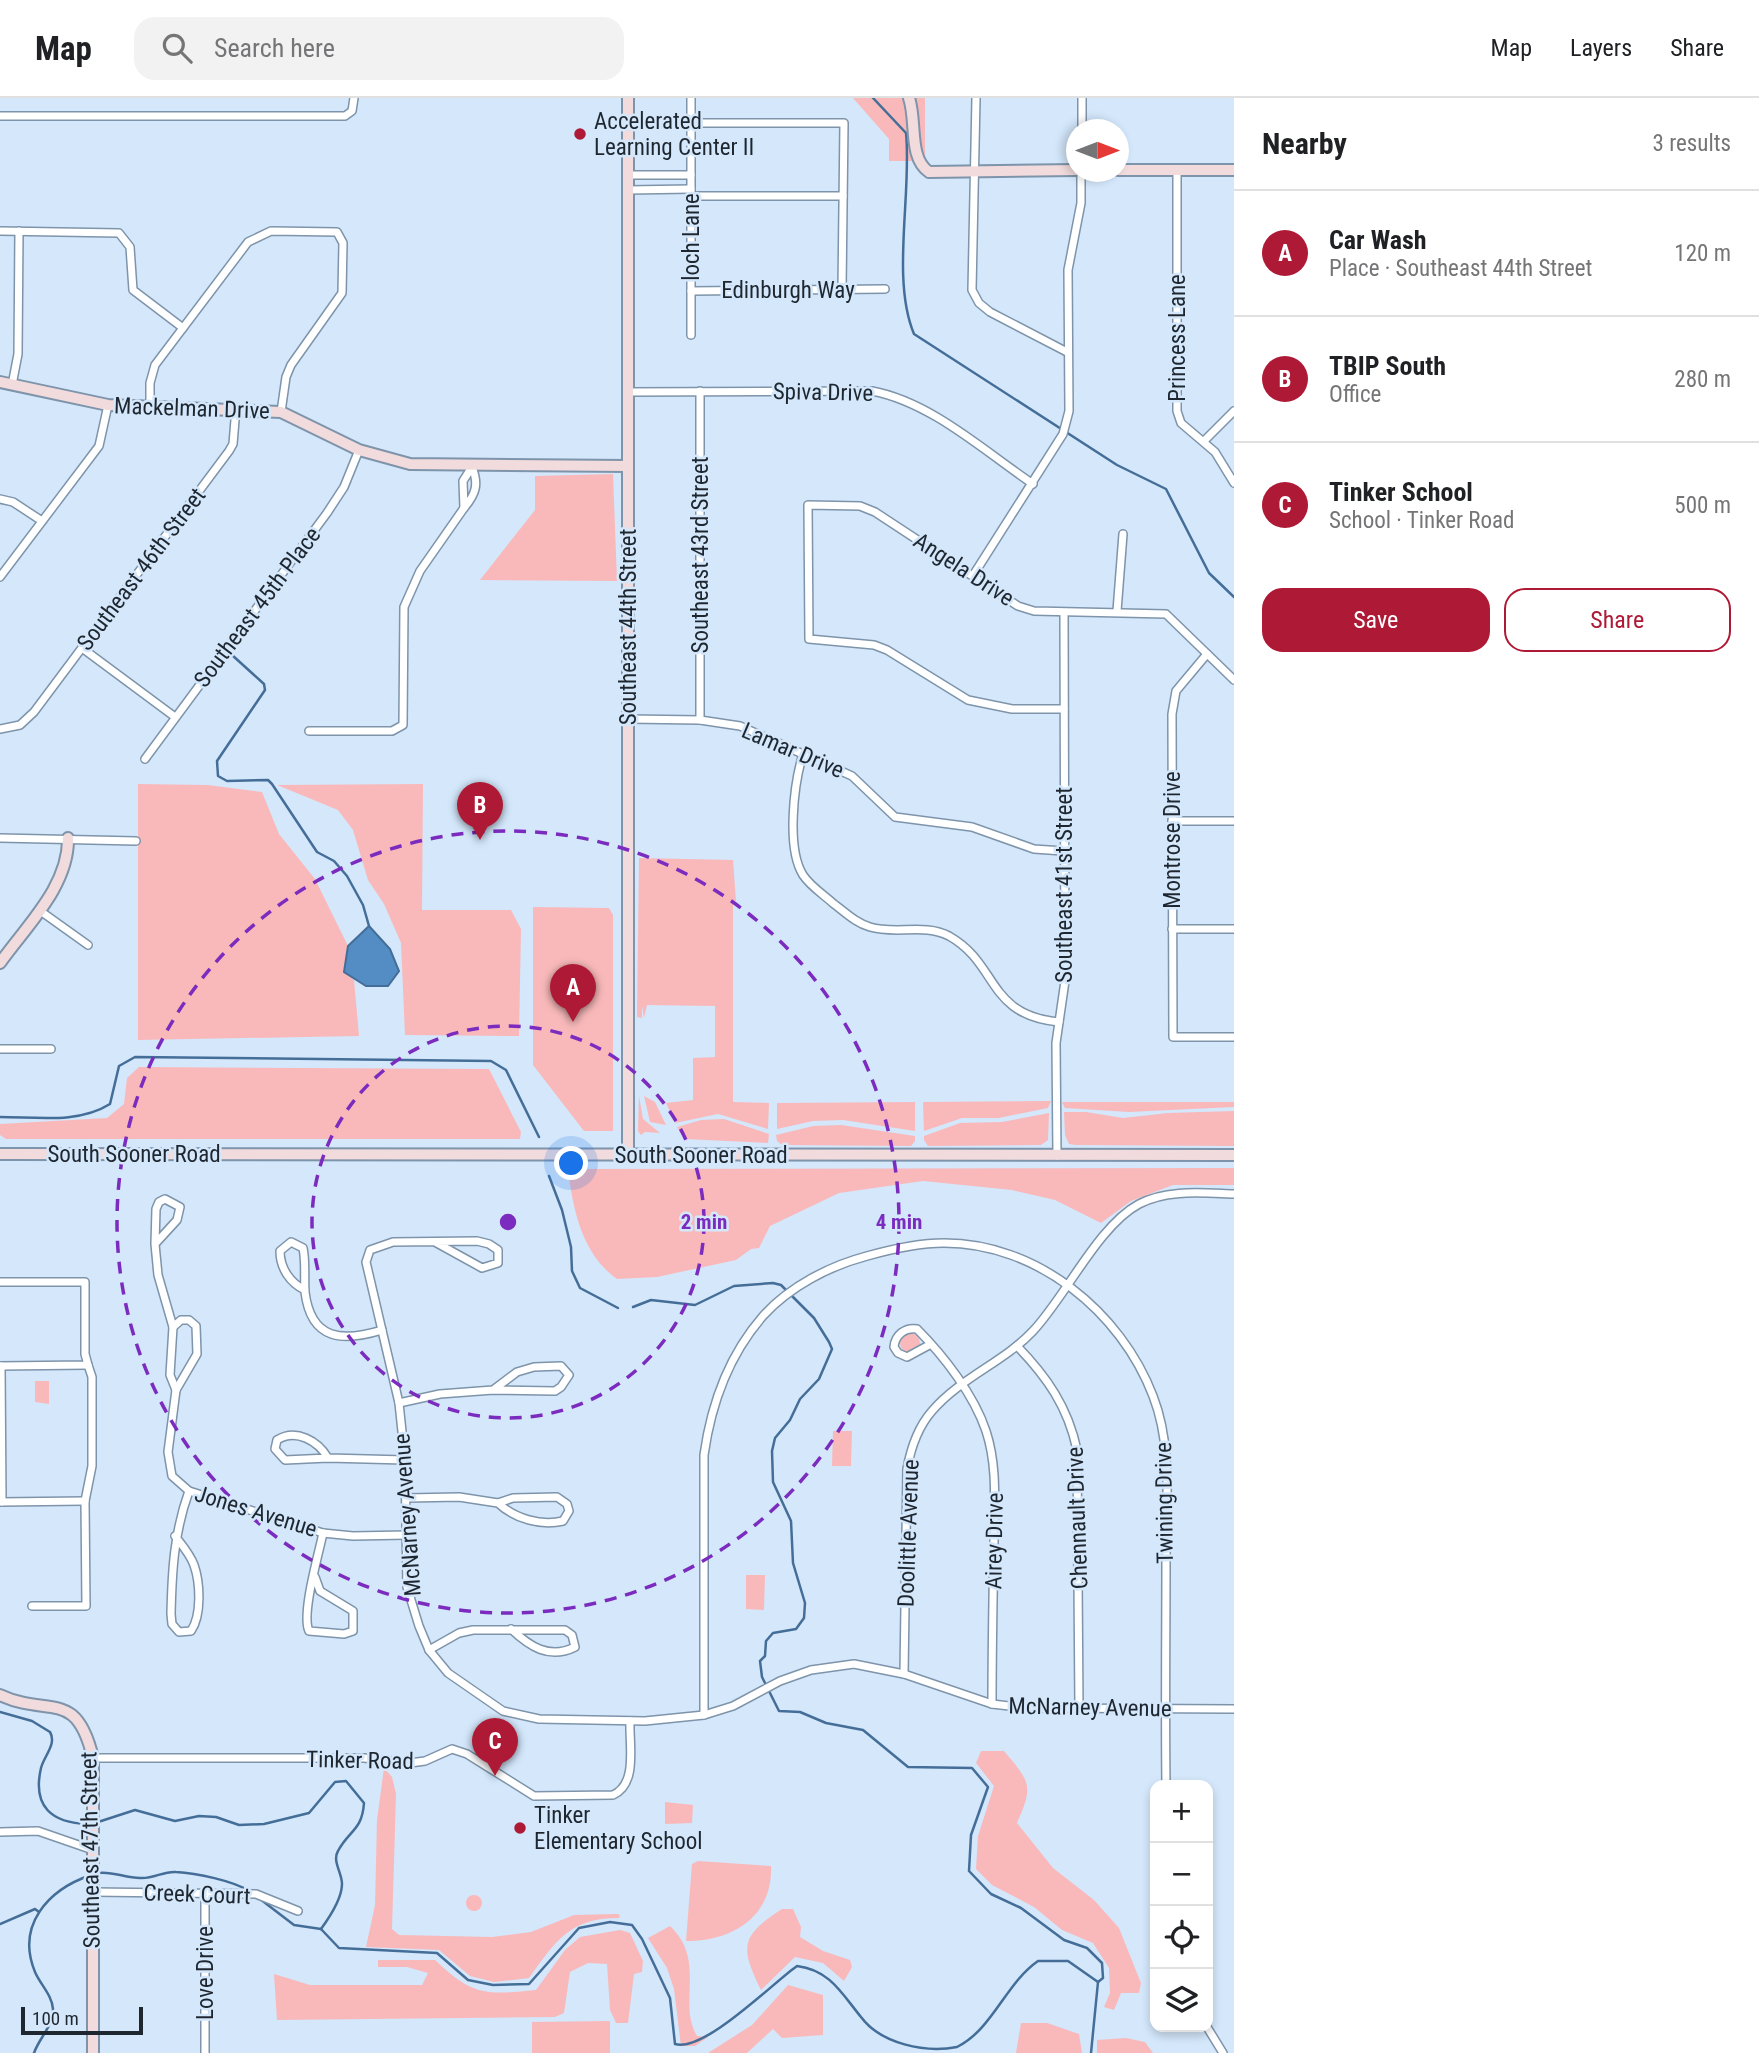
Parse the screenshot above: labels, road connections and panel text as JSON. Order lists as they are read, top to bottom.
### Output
{
  "streets": {
    "main road": [
      "Mackelman Drive",
      "Southeast 44th Street",
      "South Sooner Road",
      "Southeast 47th Street"
    ],
    "street": [
      "loch Lane",
      "Edinburgh Way",
      "Princess Lane",
      "Spiva Drive",
      "Southeast 43rd Street",
      "Southeast 46th Street",
      "Angela Drive",
      "Southeast 45th Place",
      "Lamar Drive",
      "Montrose Drive",
      "Southeast 41st Street",
      "Twining Drive",
      "Jones Avenue",
      "McNarney Avenue",
      "Chennault Drive",
      "Doolittle Avenue",
      "Airey Drive",
      "Tinker Road",
      "Creek Court",
      "Love Drive"
    ]
  },
  "crossings": [
    ["loch Lane", "Edinburgh Way"],
    ["Spiva Drive", "Southeast 43rd Street"],
    ["Spiva Drive", "Southeast 44th Street"],
    ["Mackelman Drive", "Southeast 46th Street"],
    ["Mackelman Drive", "Southeast 45th Place"],
    ["Mackelman Drive", "Southeast 44th Street"],
    ["Southeast 43rd Street", "Lamar Drive"],
    ["Angela Drive", "Montrose Drive"],
    ["Angela Drive", "Southeast 41st Street"],
    ["Southeast 44th Street", "Lamar Drive"],
    ["Southeast 44th Street", "South Sooner Road"],
    ["Lamar Drive", "Southeast 41st Street"],
    ["Southeast 41st Street", "South Sooner Road"],
    ["Twining Drive", "McNarney Avenue"],
    ["Twining Drive", "Doolittle Avenue"],
    ["Jones Avenue", "McNarney Avenue"],
    ["McNarney Avenue", "Chennault Drive"],
    ["McNarney Avenue", "Doolittle Avenue"],
    ["McNarney Avenue", "Airey Drive"],
    ["McNarney Avenue", "Tinker Road"],
    ["Chennault Drive", "Doolittle Avenue"],
    ["Doolittle Avenue", "Airey Drive"],
    ["Tinker Road", "Southeast 47th Street"],
    ["Southeast 47th Street", "Creek Court"],
    ["Creek Court", "Love Drive"]
  ],
  "places": ["Accelerated Learning Center II", "Tinker Elementary School"],
  "scale_bar": "100 m",
  "north": "right",
  "page": {
    "header": "Map",
    "search": "Search here",
    "nav": ["Map", "Layers", "Share"],
    "heading": ["Nearby", "3 results"],
    "list": [
      {
        "mark": "A",
        "name": "Car Wash",
        "note": "Place · Southeast 44th Street",
        "value": "120 m"
      },
      {
        "mark": "B",
        "name": "TBIP South",
        "note": "Office",
        "value": "280 m"
      },
      {
        "mark": "C",
        "name": "Tinker School",
        "note": "School · Tinker Road",
        "value": "500 m"
      }
    ],
    "buttons": ["Save", "Share"],
    "pins": ["B", "A", "C"],
    "map_buttons": ["+", "−"],
    "scale": "100 m"
  },
  "rings": ["2 min", "4 min"]
}
